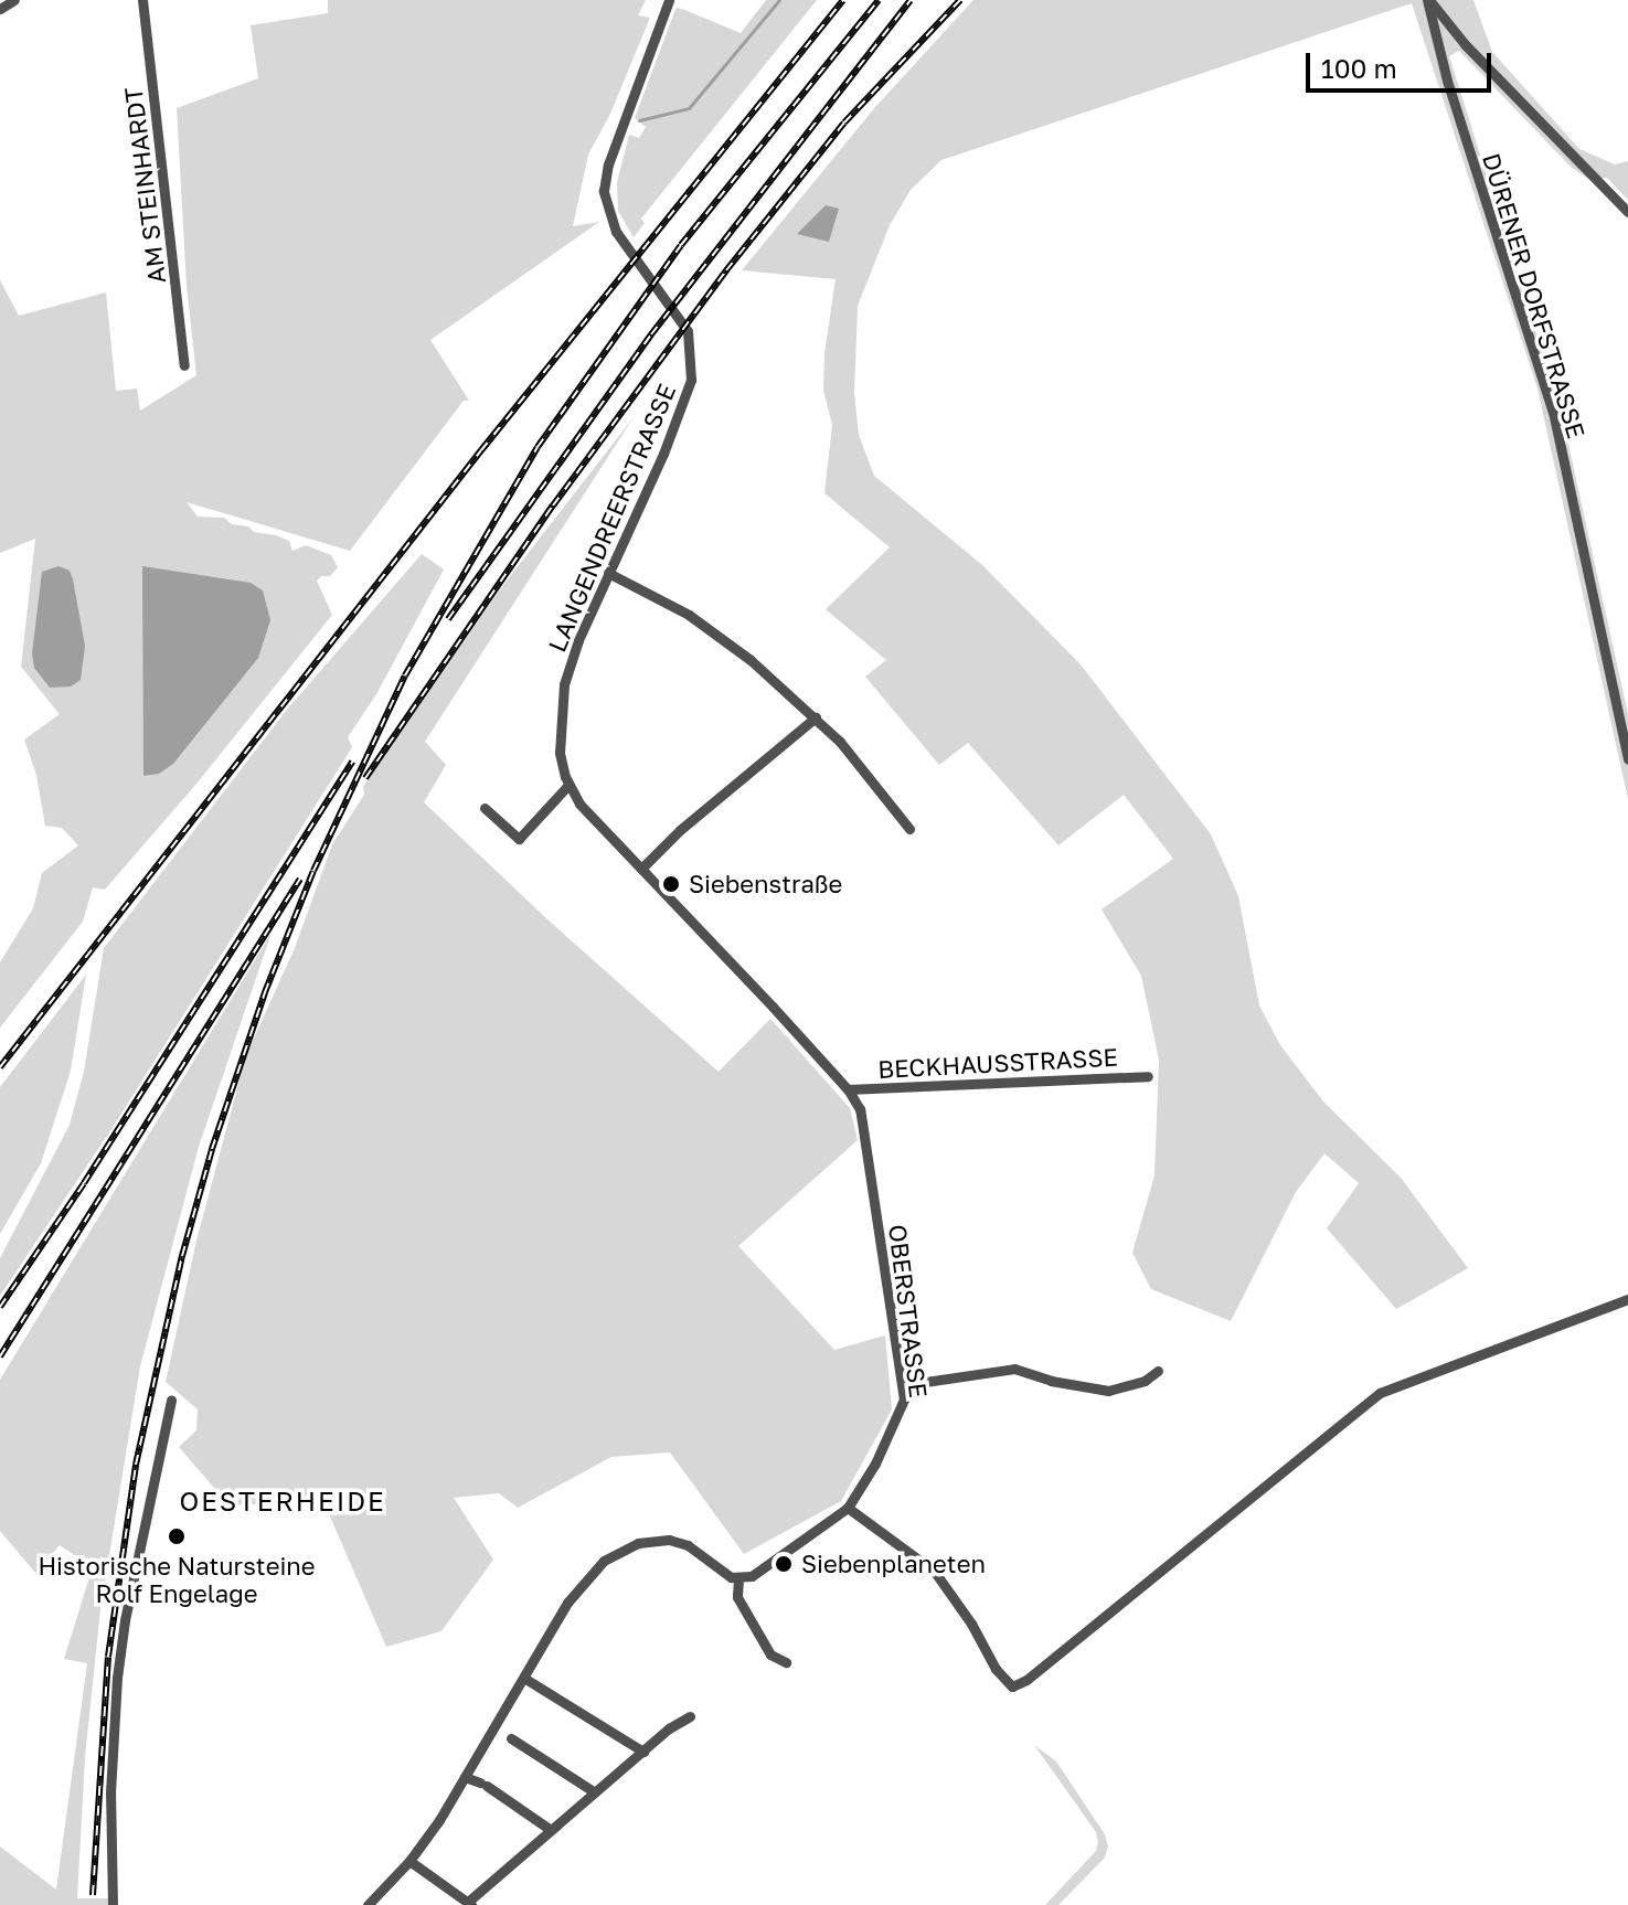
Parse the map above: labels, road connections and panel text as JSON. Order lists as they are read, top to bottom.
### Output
{
  "streets": {
    "street": [
      "AM STEINHARDT",
      "DÜRENER DORFSTRASSE",
      "LANGENDREERSTRASSE",
      "BECKHAUSSTRASSE",
      "OBERSTRASSE"
    ]
  },
  "crossings": [
    ["LANGENDREERSTRASSE", "OBERSTRASSE"],
    ["BECKHAUSSTRASSE", "OBERSTRASSE"]
  ],
  "districts": ["OESTERHEIDE"],
  "places": ["Siebenstraße", "Historische Natursteine Rolf Engelage", "Siebenplaneten"],
  "scale_bar": "100 m"
}
